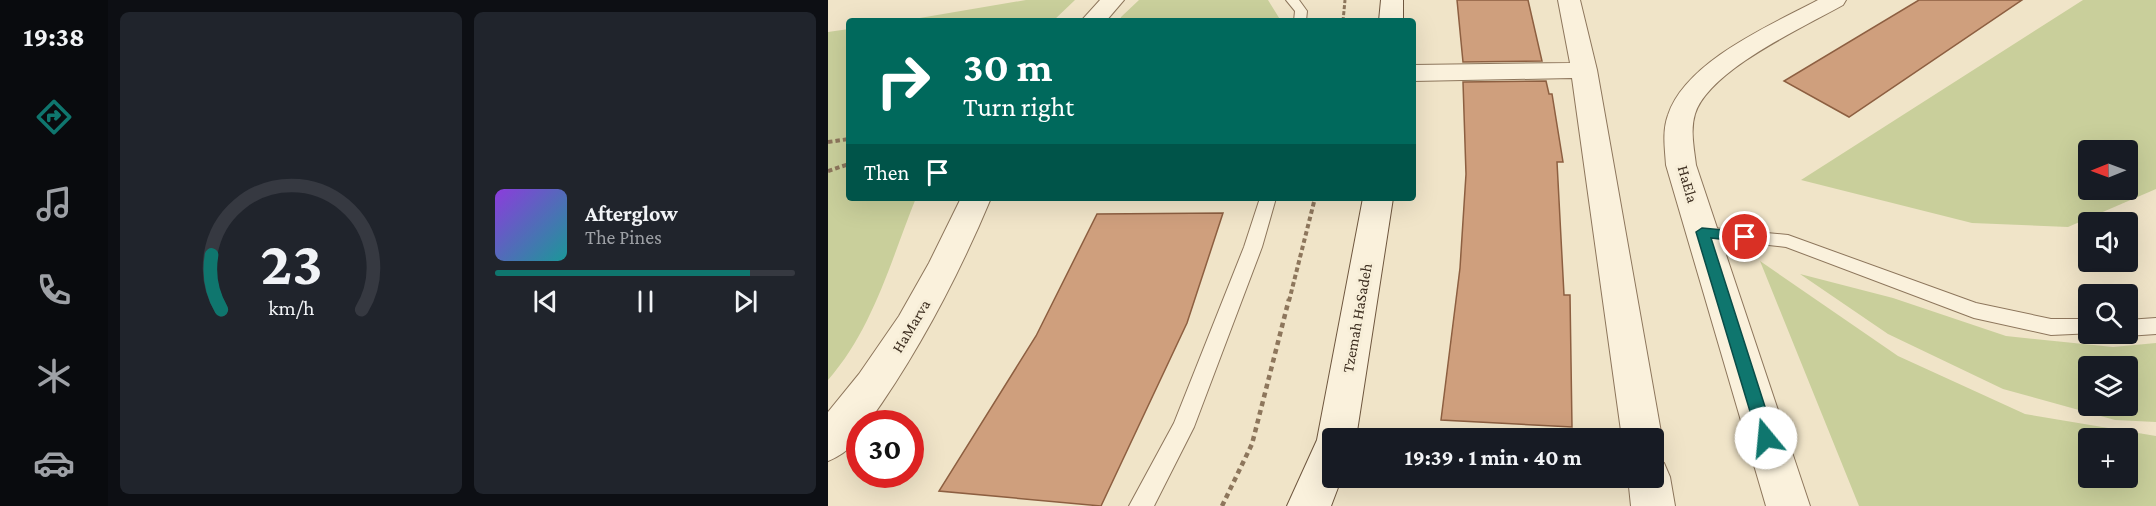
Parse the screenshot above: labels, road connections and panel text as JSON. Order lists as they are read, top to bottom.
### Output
{
  "streets": {
    "street": ["HaEla", "Tzemah HaSadeh", "HaMarva"]
  },
  "north": "left",
  "page": {
    "tabs": "19:38",
    "turn": ["30 m", "Turn right"],
    "map_buttons": "+",
    "then": "Then",
    "song": ["Afterglow", "The Pines"],
    "limit": "30",
    "trip": "19:39 · 1 min · 40 m",
    "gauge": ["23", "km/h"]
  }
}
